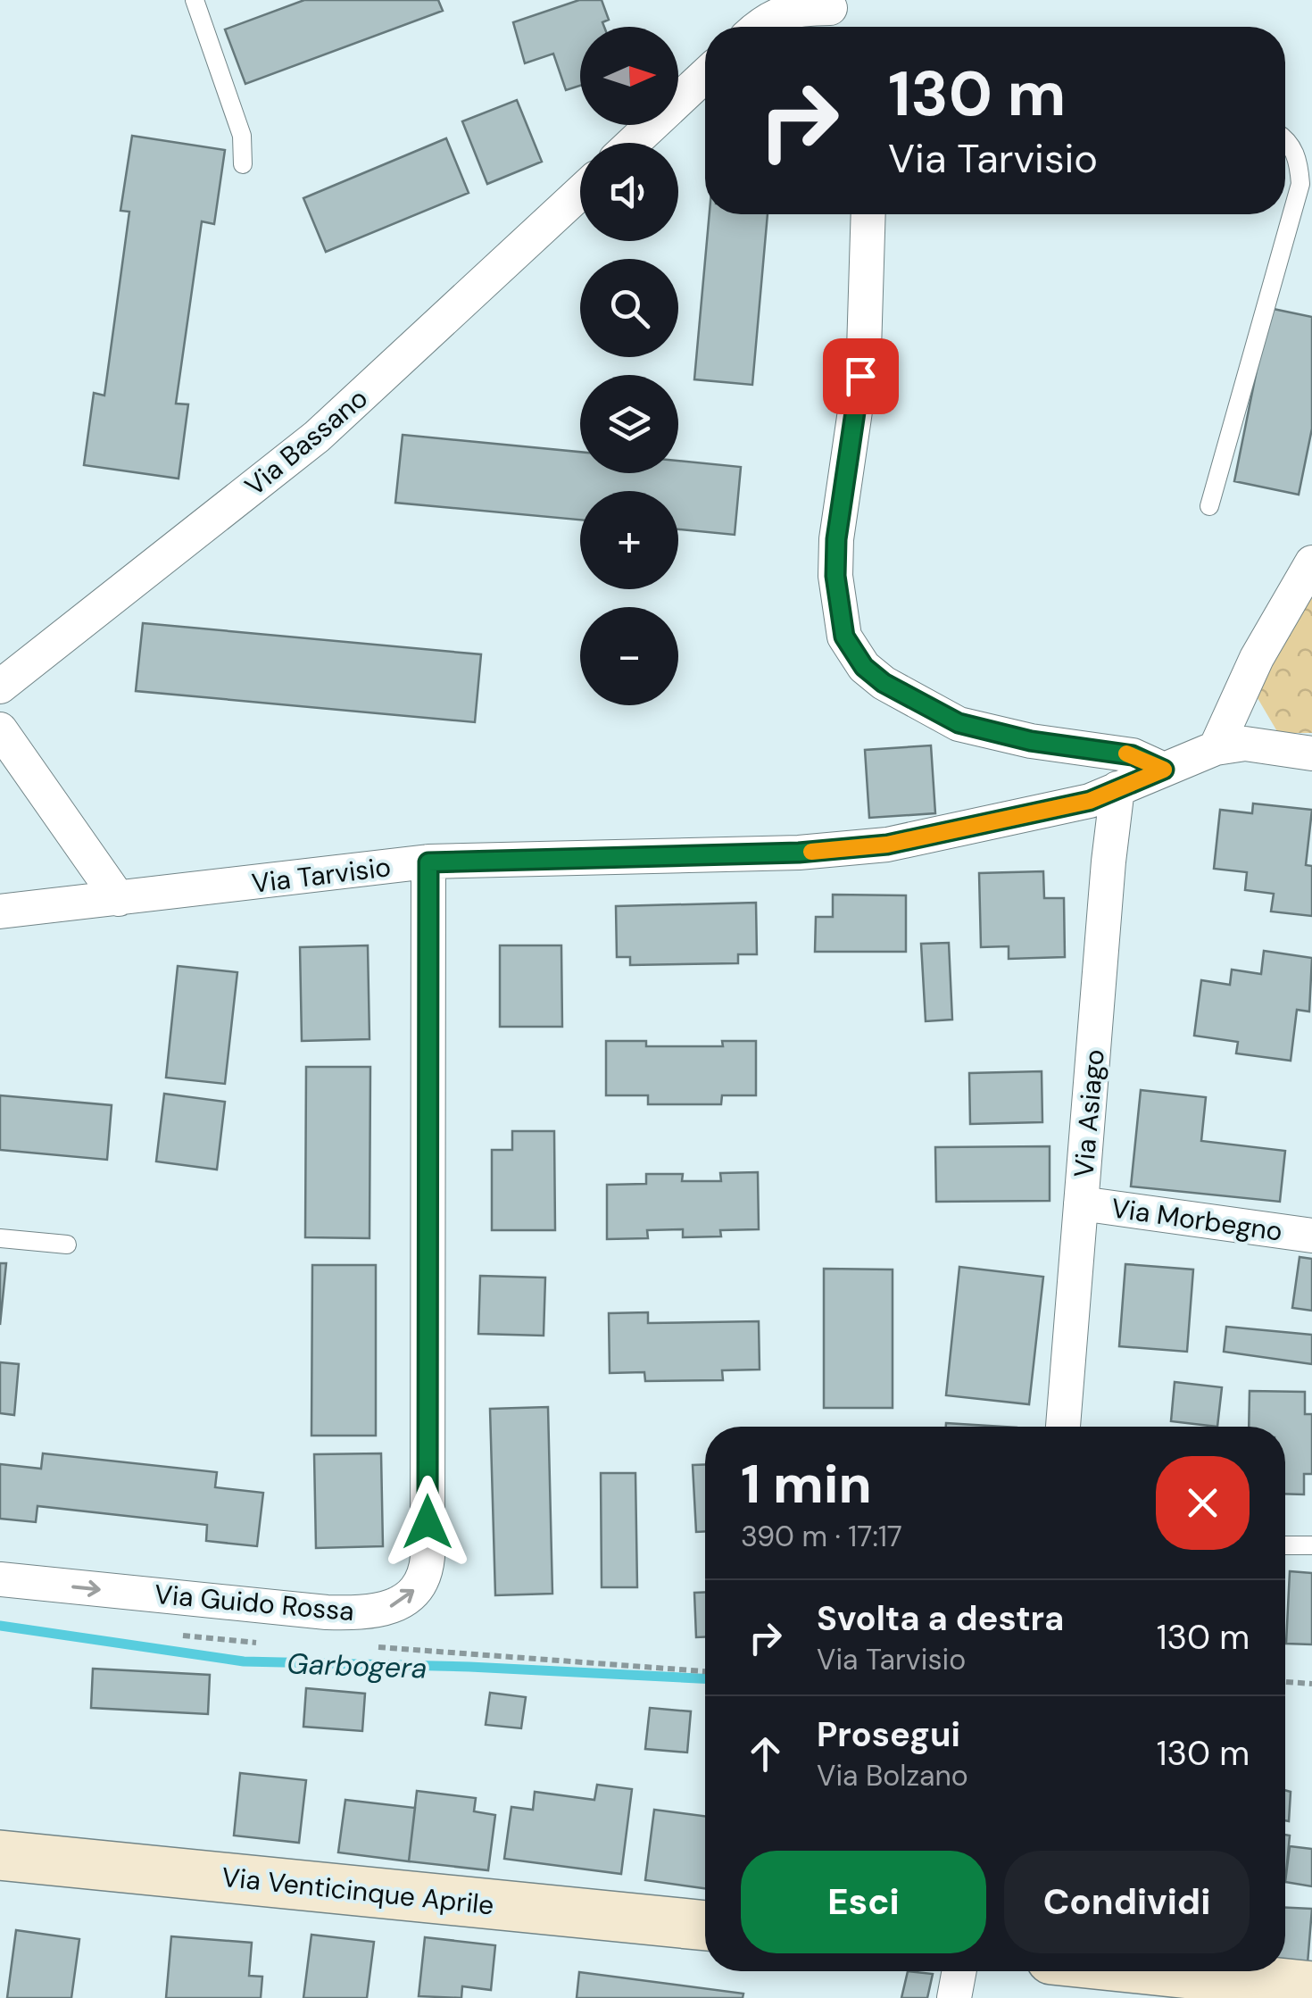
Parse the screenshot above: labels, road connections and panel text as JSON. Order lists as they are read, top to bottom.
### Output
{
  "streets": {
    "street": [
      "Via Bassano",
      "Via Tarvisio",
      "Via Asiago",
      "Via Morbegno",
      "Via Guido Rossa",
      "Via Venticinque Aprile"
    ]
  },
  "crossings": [
    ["Via Tarvisio", "Via Asiago"],
    ["Via Tarvisio", "Via Guido Rossa"],
    ["Via Asiago", "Via Morbegno"]
  ],
  "water": ["Garbogera"],
  "north": "right",
  "page": {
    "map_buttons": ["+", "−"],
    "turn": ["130 m", "Via Tarvisio"],
    "heading": ["1 min", "390 m · 17:17"],
    "list": [
      {
        "name": "Svolta a destra",
        "note": "Via Tarvisio",
        "value": "130 m"
      },
      {
        "name": "Prosegui",
        "note": "Via Bolzano",
        "value": "130 m"
      }
    ],
    "buttons": ["Esci", "Condividi"]
  }
}
